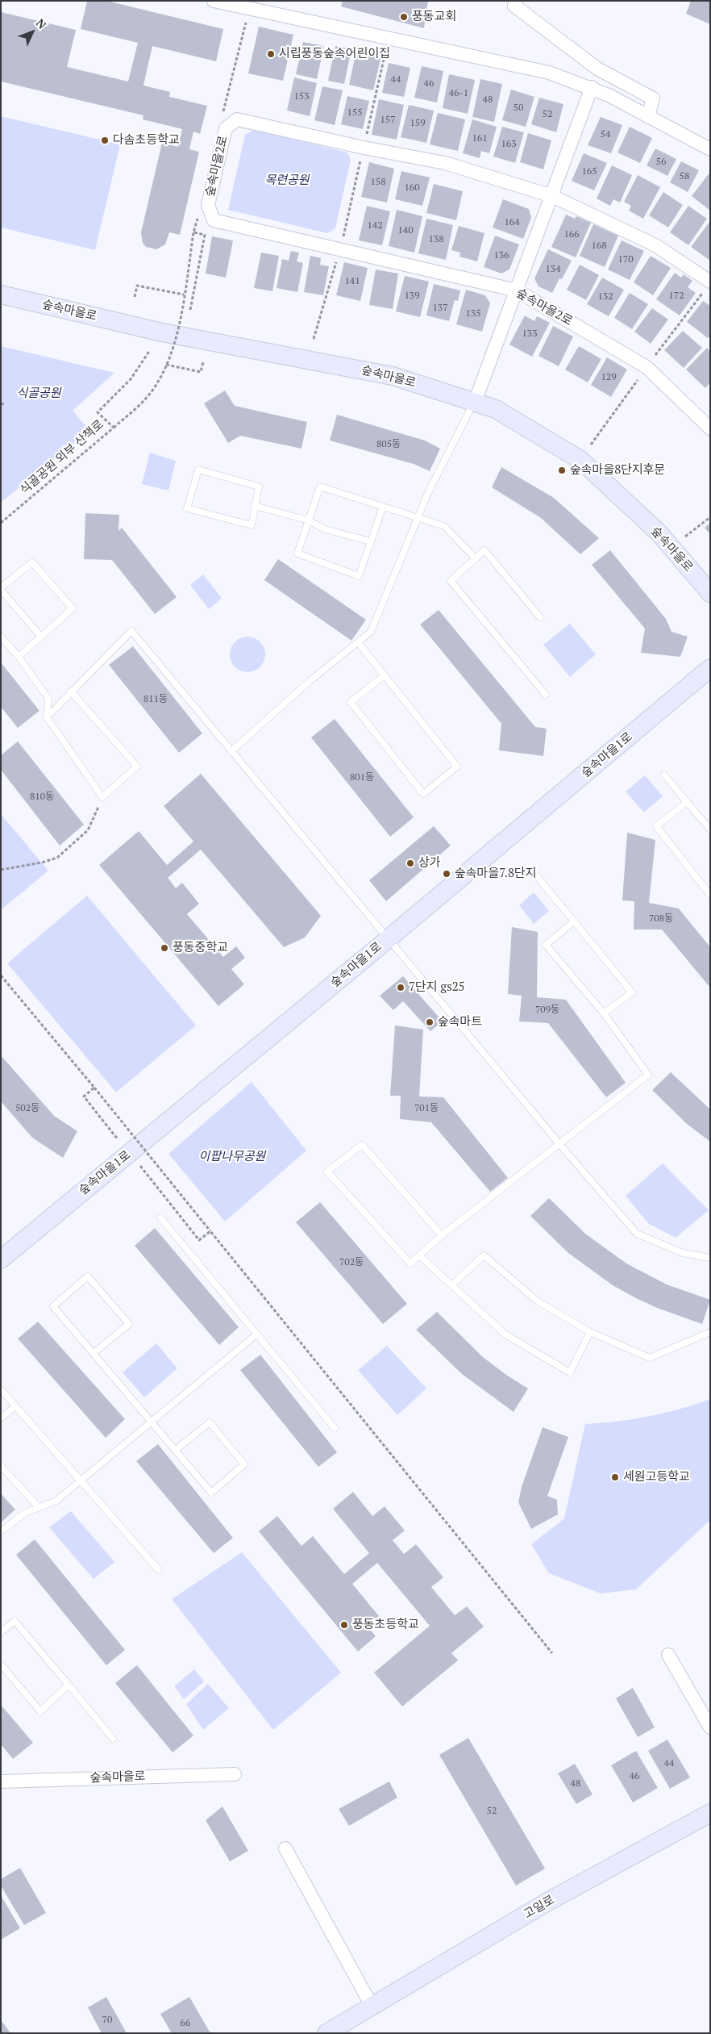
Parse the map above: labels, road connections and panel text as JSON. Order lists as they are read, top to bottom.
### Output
{
  "streets": {
    "main road": ["숲속마을로", "숲속마을1로", "고일로"],
    "street": ["숲속마을2로"],
    "path": ["식골공원 외부 산책로"]
  },
  "parks": ["목련공원", "식골공원", "이팝나무공원"],
  "places": [
    "풍동교회",
    "시립풍동숲속어린이집",
    "다솜초등학교",
    "숲속마을8단지후문",
    "상가",
    "숲속마을7.8단지",
    "풍동중학교",
    "7단지 gs25",
    "숲속마트",
    "세원고등학교",
    "풍동초등학교"
  ],
  "house_numbers": [
    "44",
    "46",
    "46-1",
    "153",
    "48",
    "50",
    "155",
    "52",
    "157",
    "159",
    "54",
    "161",
    "163",
    "56",
    "165",
    "58",
    "158",
    "160",
    "164",
    "142",
    "140",
    "166",
    "138",
    "168",
    "136",
    "170",
    "134",
    "141",
    "139",
    "172",
    "132",
    "137",
    "135",
    "133",
    "129",
    "805동",
    "811동",
    "801동",
    "810동",
    "708동",
    "709동",
    "502동",
    "701동",
    "702동",
    "44",
    "46",
    "48",
    "52",
    "70",
    "66"
  ],
  "north": "top right"
}
